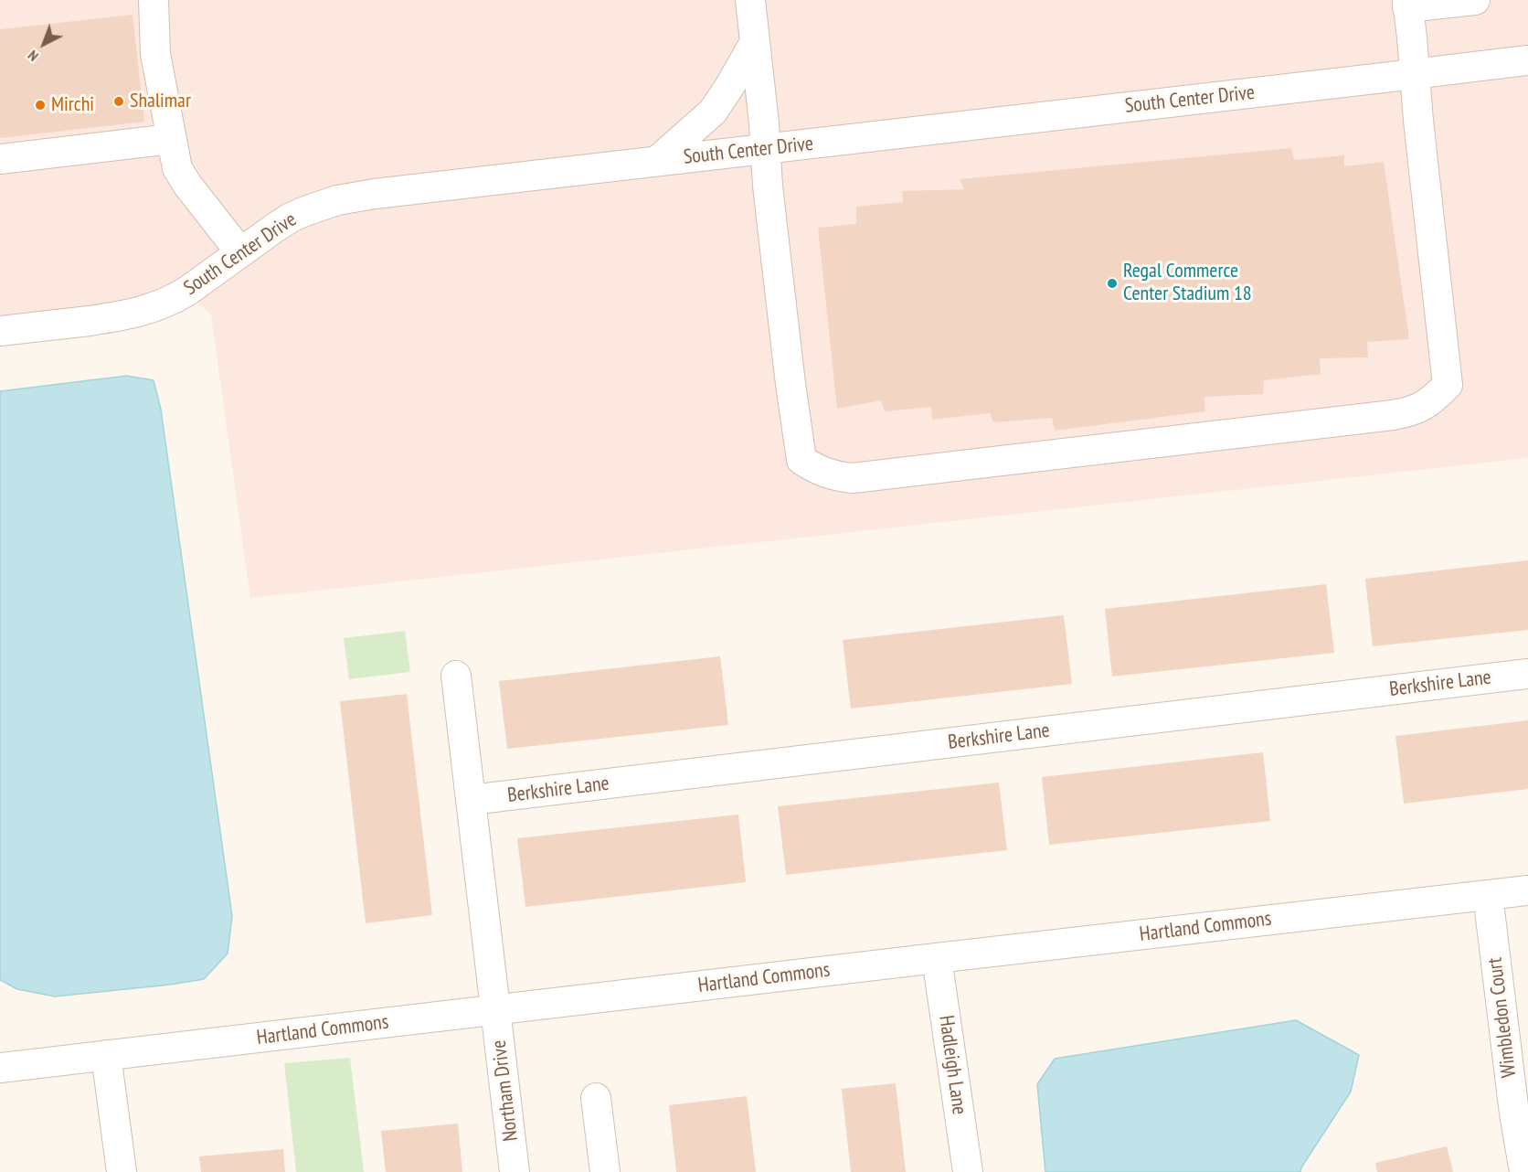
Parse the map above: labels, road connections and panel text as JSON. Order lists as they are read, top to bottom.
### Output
{
  "streets": {
    "street": [
      "South Center Drive",
      "Berkshire Lane",
      "Hartland Commons",
      "Wimbledon Court",
      "Hadleigh Lane",
      "Northam Drive"
    ]
  },
  "crossings": [
    ["Berkshire Lane", "Northam Drive"],
    ["Hartland Commons", "Wimbledon Court"],
    ["Hartland Commons", "Hadleigh Lane"],
    ["Hartland Commons", "Northam Drive"]
  ],
  "places": ["Shalimar", "Mirchi", "Regal Commerce Center Stadium 18"],
  "north": "bottom left"
}
